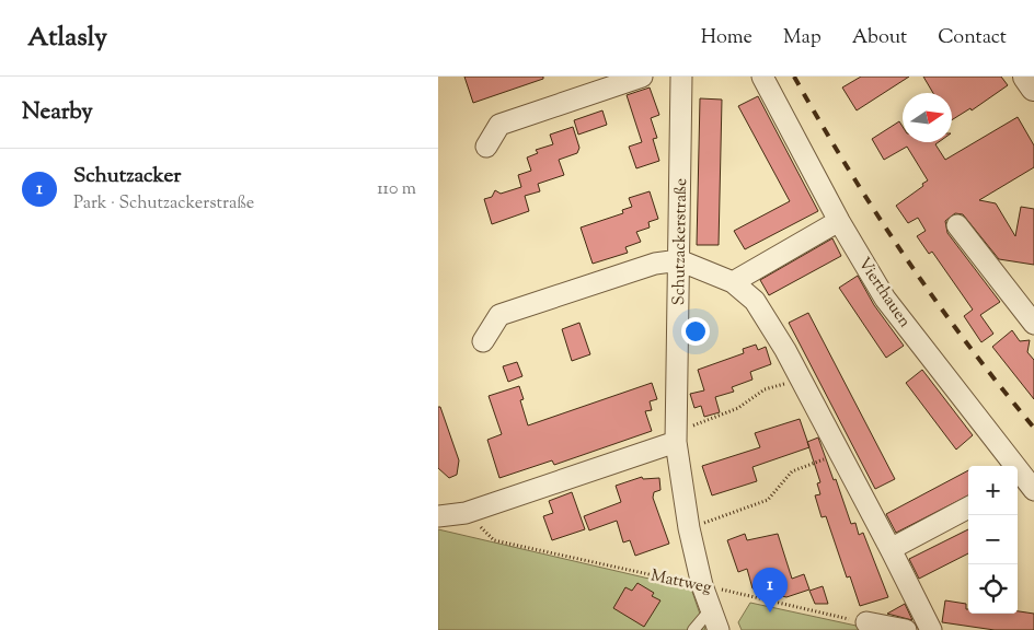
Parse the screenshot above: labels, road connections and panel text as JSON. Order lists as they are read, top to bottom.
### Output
{
  "streets": {
    "street": ["Schutzackerstraße", "Vierthauen"],
    "path": ["Mattweg"]
  },
  "crossings": [
    ["Schutzackerstraße", "Mattweg"]
  ],
  "north": "right",
  "page": {
    "header": "Atlasly",
    "nav": [
      "Home",
      "Map",
      "About",
      "Contact"
    ],
    "heading": "Nearby",
    "list": [
      {
        "mark": "1",
        "name": "Schutzacker",
        "note": "Park · Schutzackerstraße",
        "value": "110 m"
      }
    ],
    "map_buttons": ["+", "−"],
    "pins": "1"
  }
}
